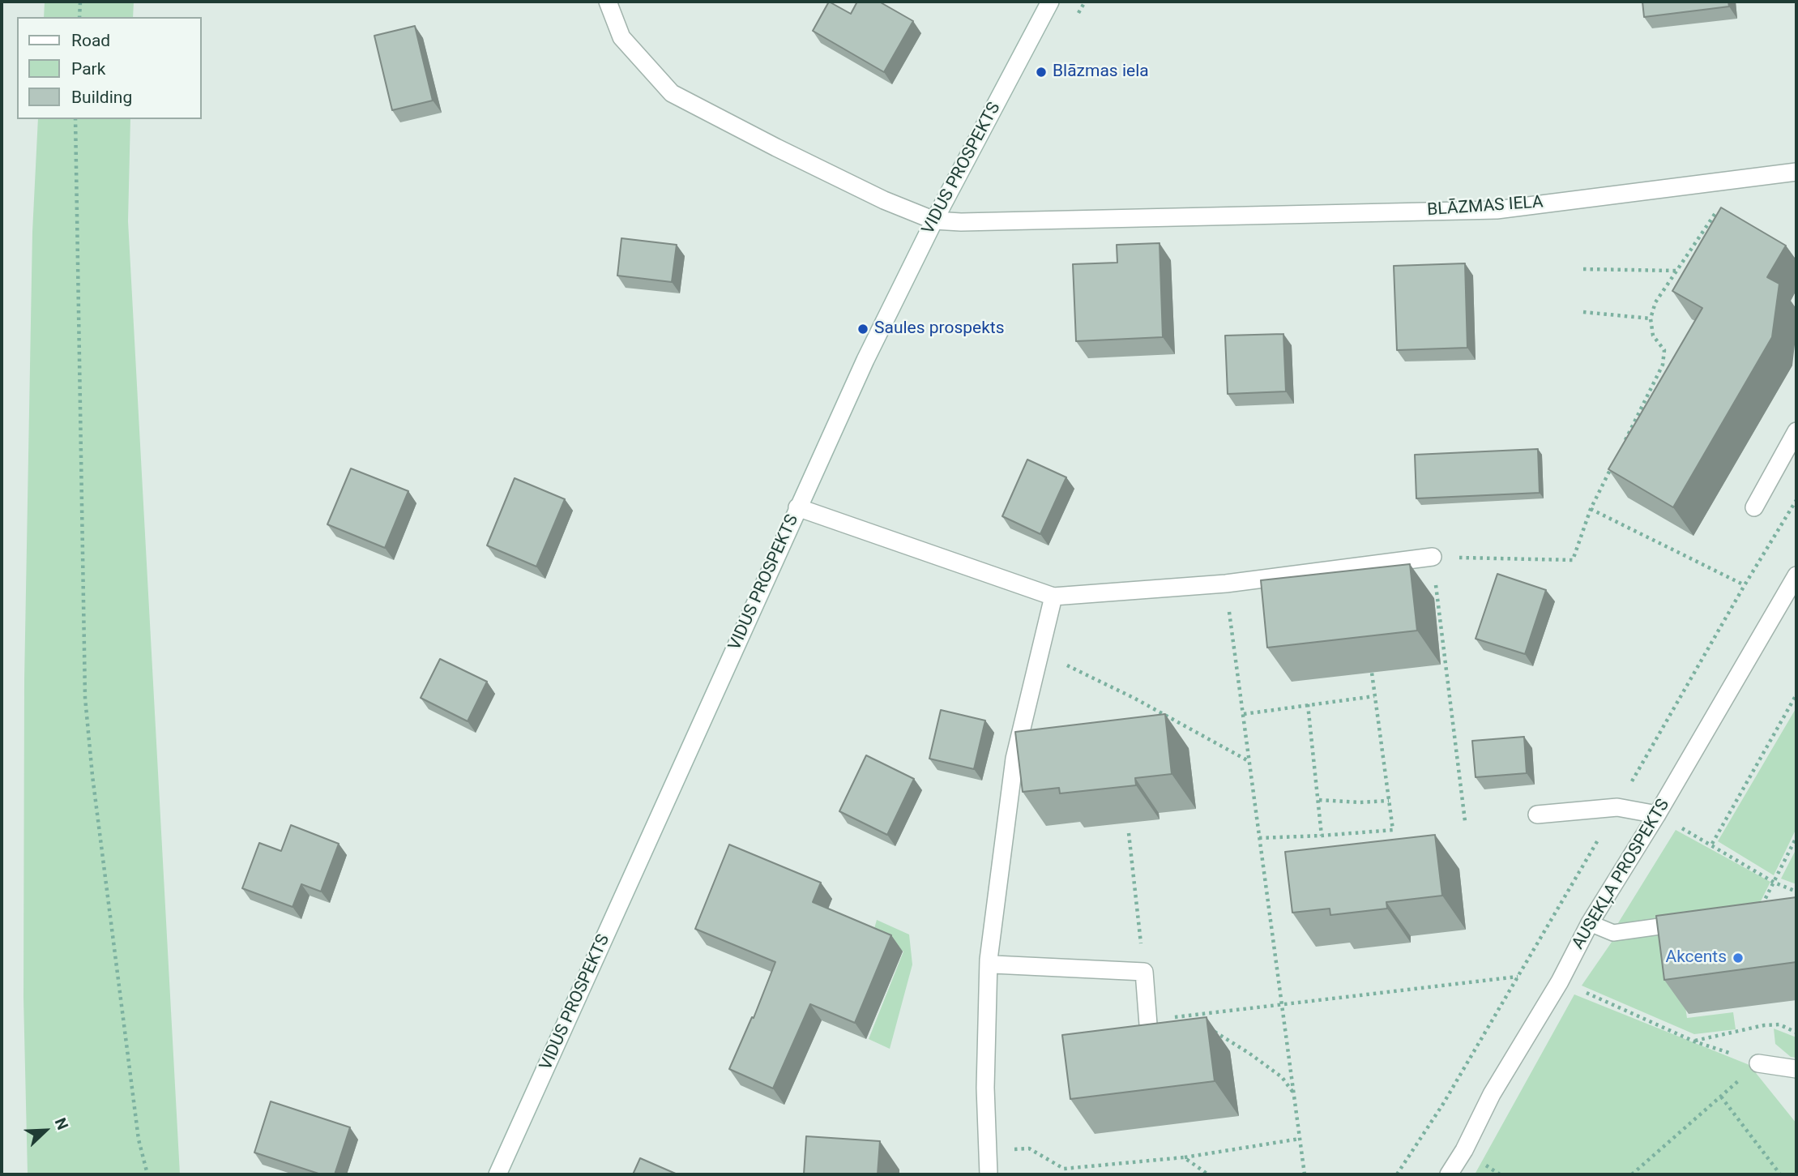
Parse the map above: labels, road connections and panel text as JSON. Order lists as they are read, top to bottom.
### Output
{
  "streets": {
    "street": ["VIDUS PROSPEKTS", "BLĀZMAS IELA", "AUSEKĻA PROSPEKTS"]
  },
  "crossings": [
    ["VIDUS PROSPEKTS", "BLĀZMAS IELA"]
  ],
  "places": ["Blāzmas iela", "Saules prospekts", "Akcents"],
  "legend": ["Road", "Park", "Building"],
  "north": "top right"
}
